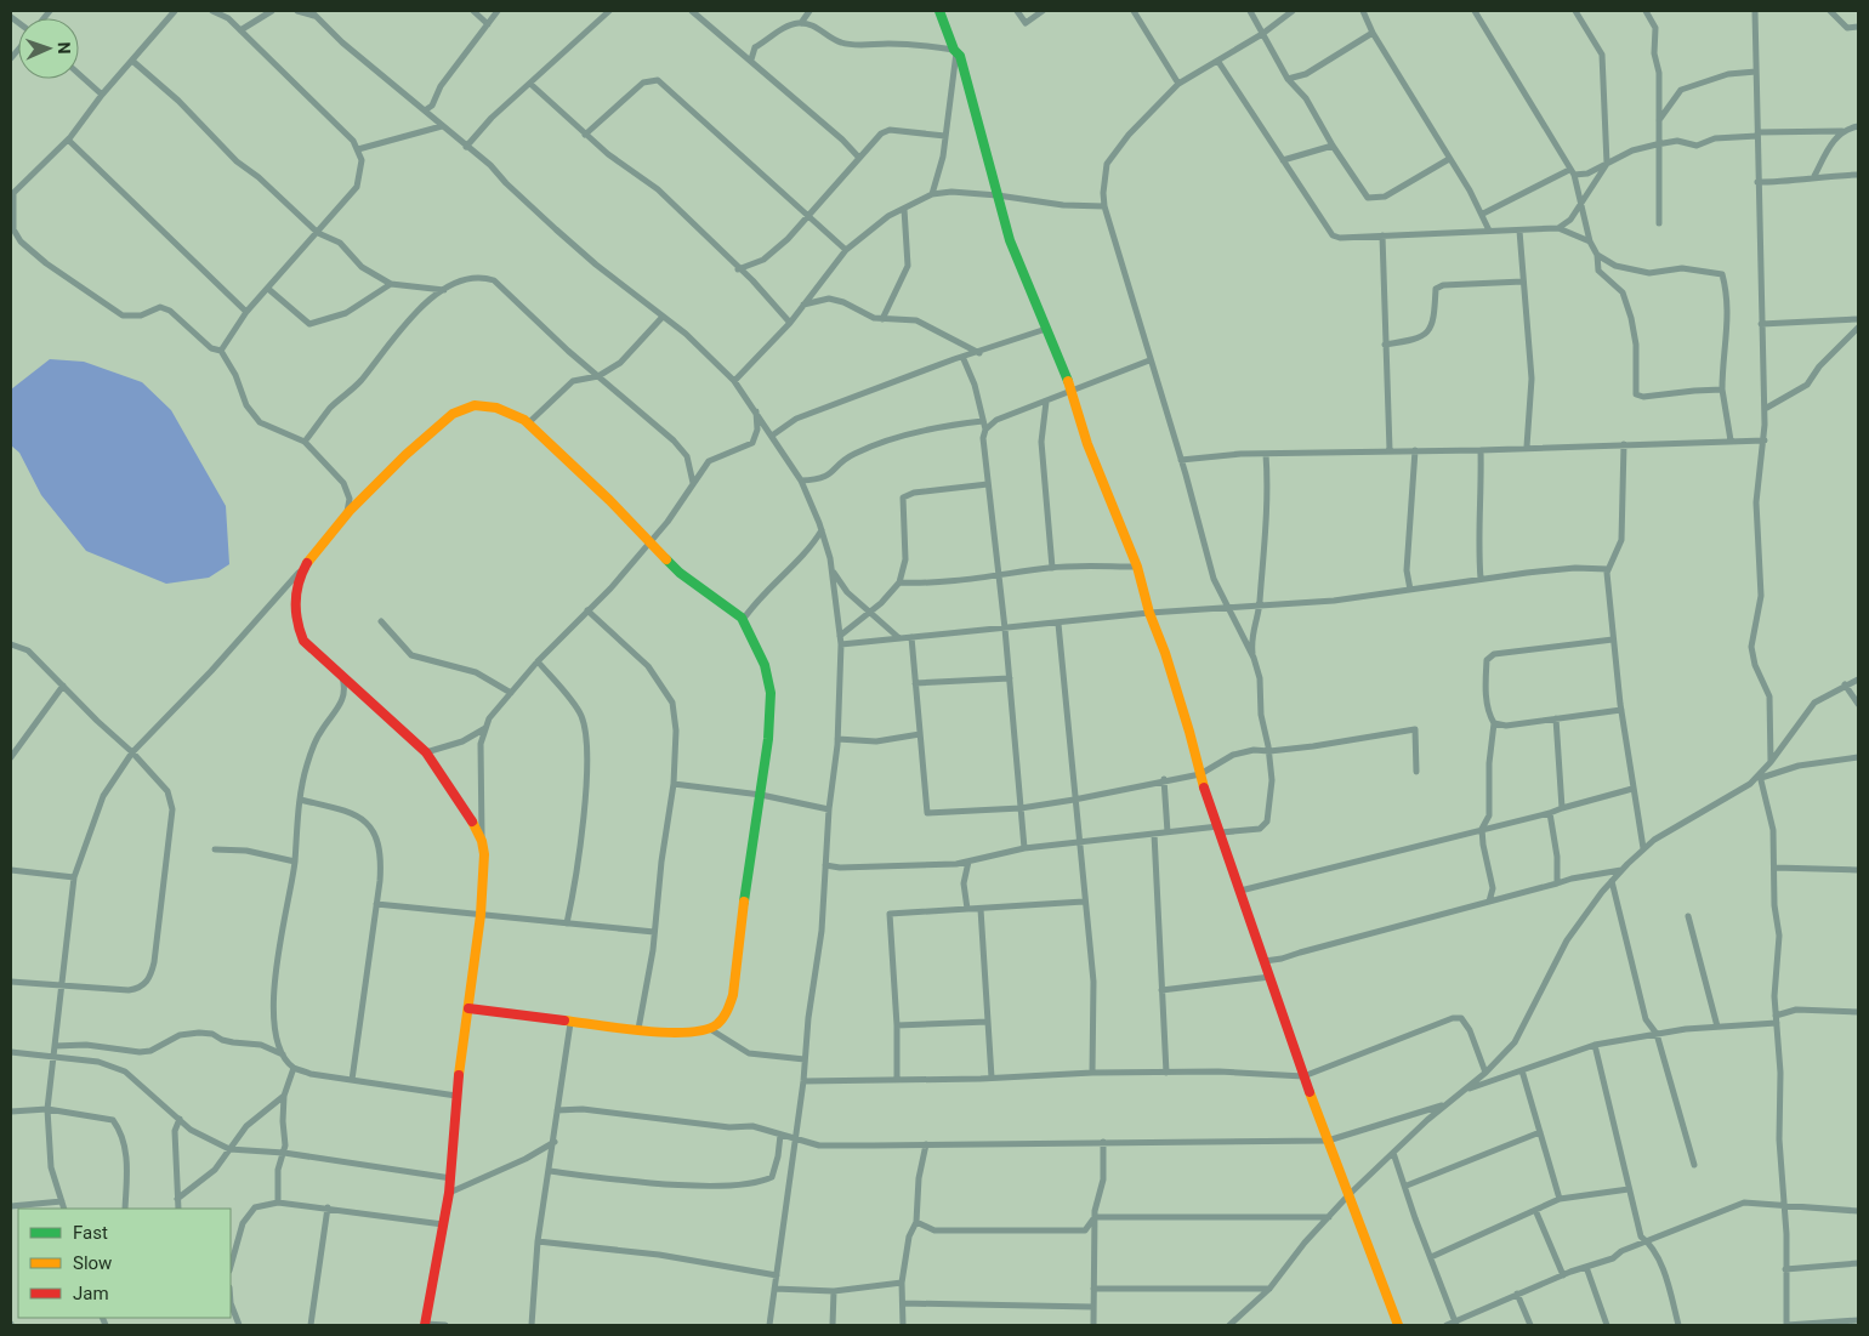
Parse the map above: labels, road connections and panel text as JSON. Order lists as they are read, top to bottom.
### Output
{
  "legend": ["Fast", "Slow", "Jam"],
  "north": "right"
}
